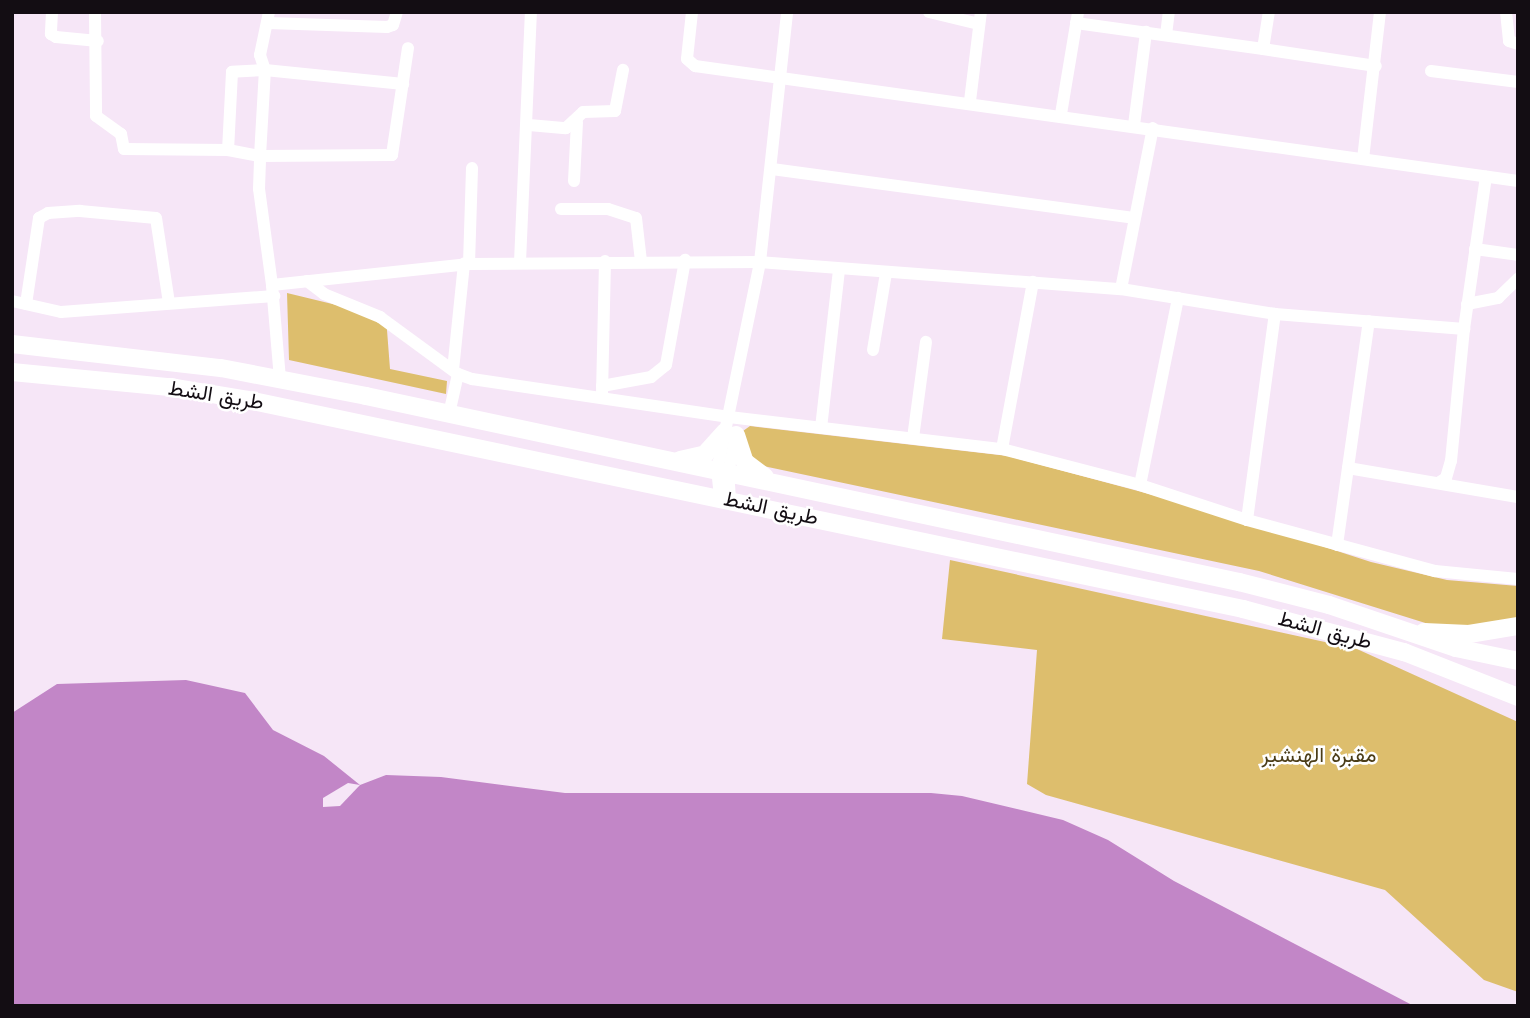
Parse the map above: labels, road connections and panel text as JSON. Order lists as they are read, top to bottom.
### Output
{
  "streets": {
    "highway": ["طريق الشط"]
  },
  "parks": ["مقبرة الهنشير"]
}
